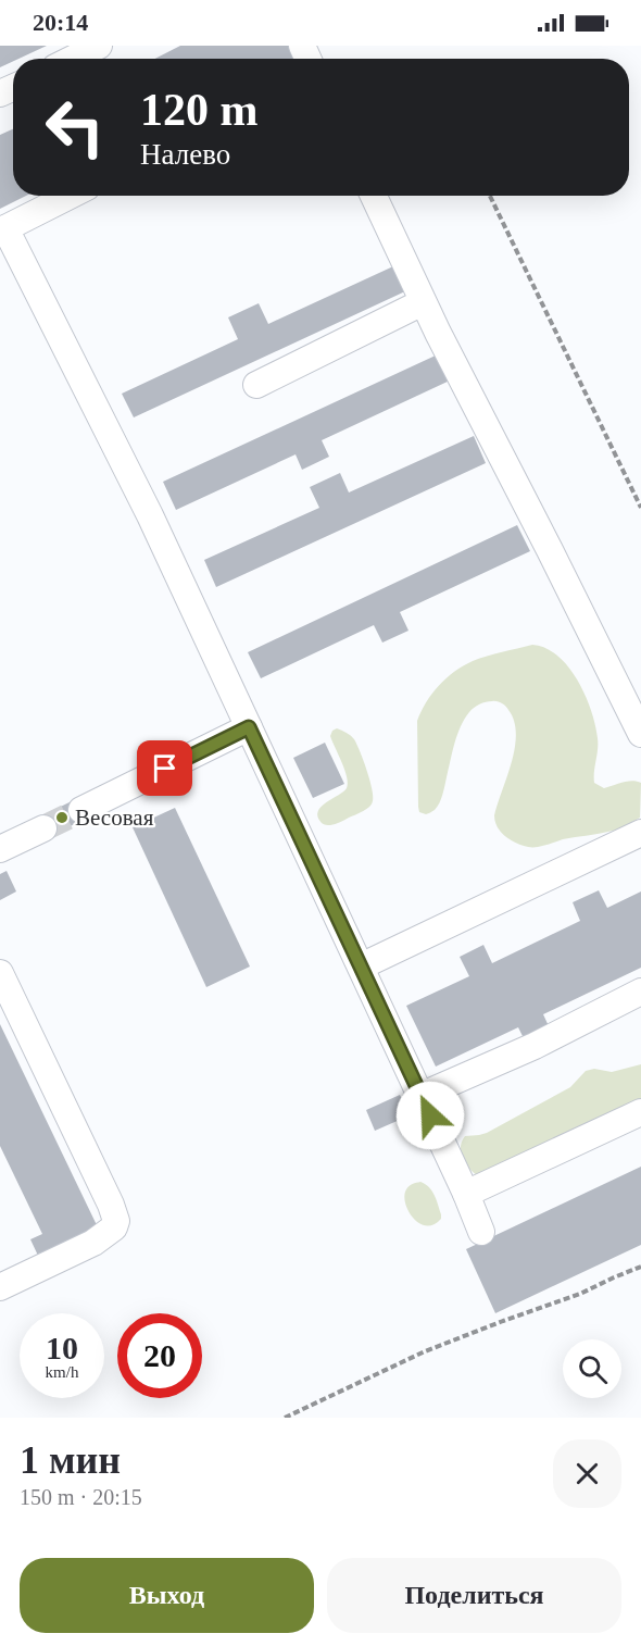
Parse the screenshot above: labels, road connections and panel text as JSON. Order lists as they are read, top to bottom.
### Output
{
  "places": ["Весовая"],
  "page": {
    "status": "20:14",
    "turn": ["120 m", "Налево"],
    "speed": "10 km/h",
    "limit": "20",
    "heading": ["1 мин", "150 m · 20:15"],
    "buttons": ["Выход", "Поделиться"]
  }
}
